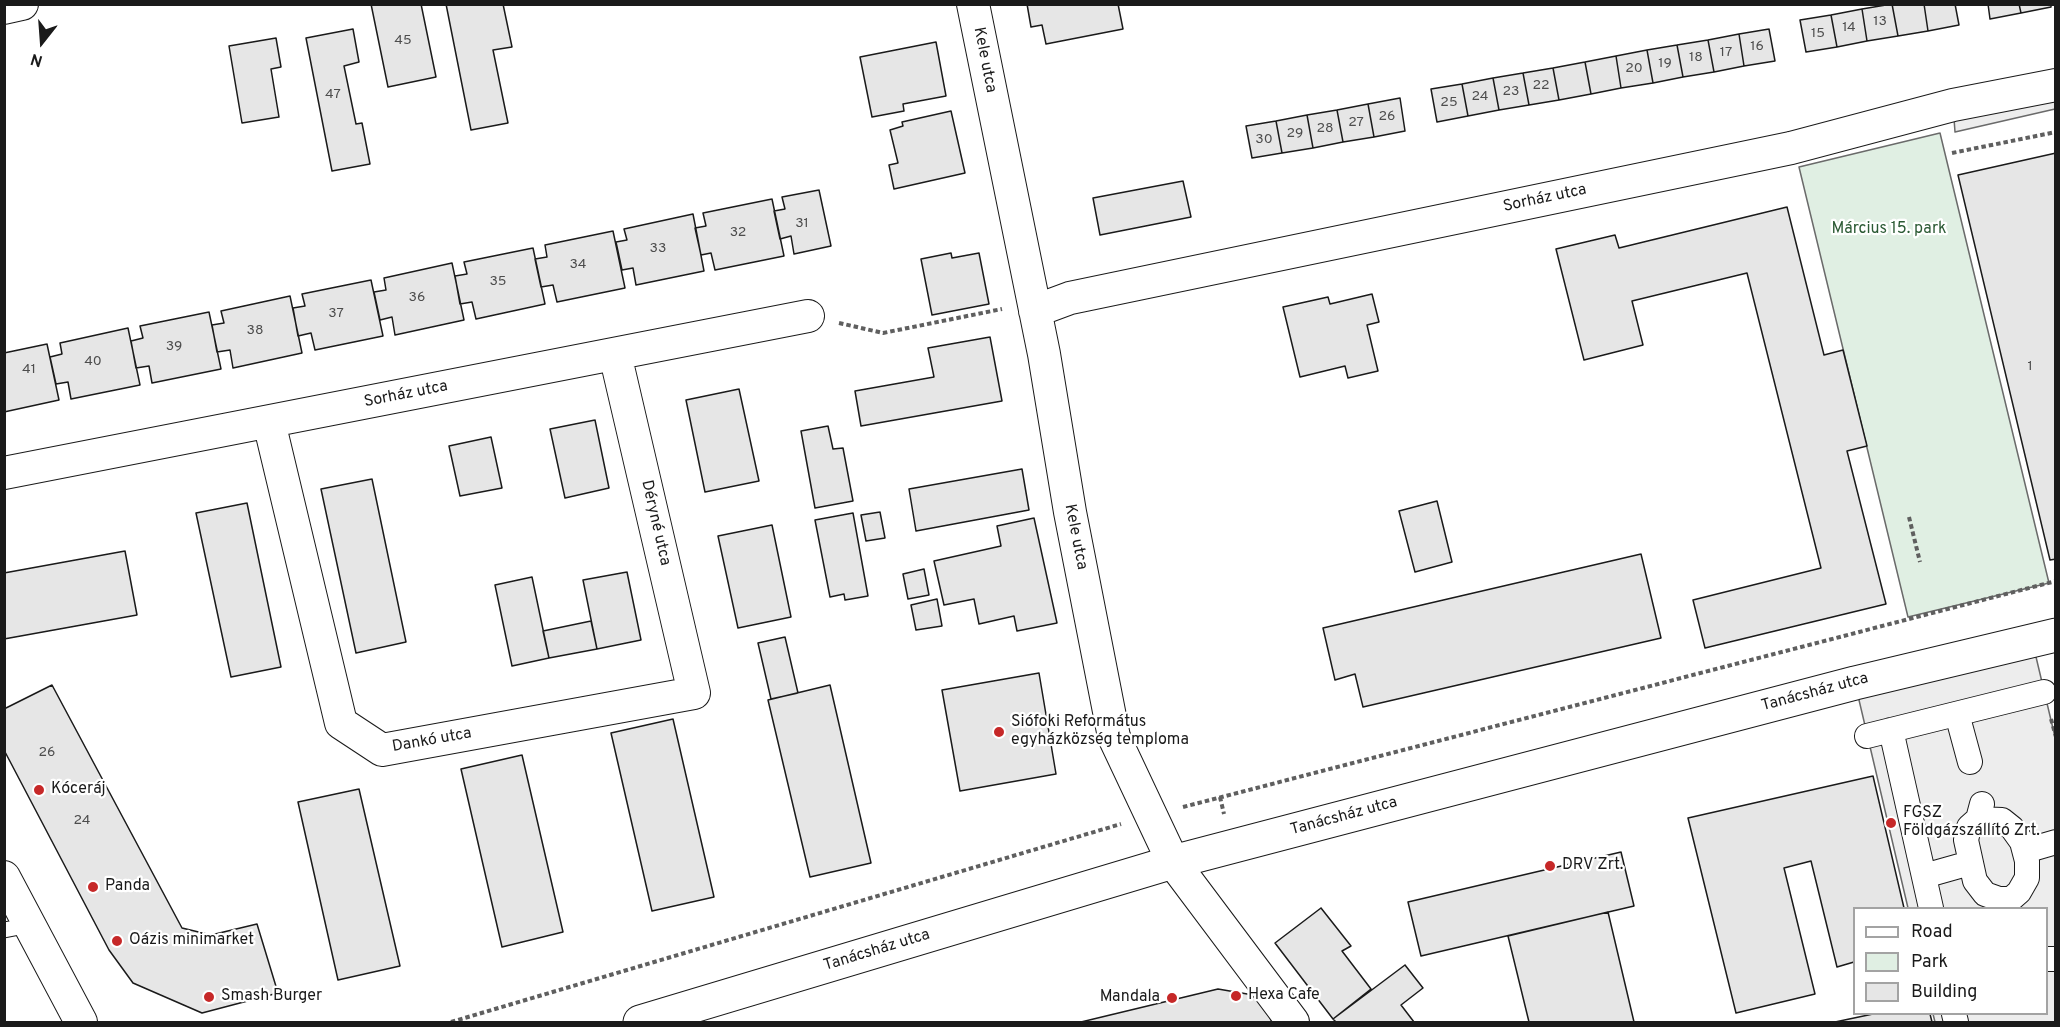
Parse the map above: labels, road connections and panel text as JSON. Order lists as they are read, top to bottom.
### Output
{
  "streets": {
    "main road": ["Tanácsház utca"],
    "street": [
      "Kele utca",
      "Sorház utca",
      "Déryné utca",
      "Dankó utca"
    ]
  },
  "crossings": [
    ["Kele utca", "Sorház utca"],
    ["Kele utca", "Tanácsház utca"],
    ["Sorház utca", "Déryné utca"],
    ["Sorház utca", "Dankó utca"],
    ["Déryné utca", "Dankó utca"]
  ],
  "parks": ["Március 15. park"],
  "places": [
    "Siófoki Református egyházközség temploma",
    "Kóceráj",
    "FGSZ Földgázszállító Zrt.",
    "DRV Zrt.",
    "Panda",
    "Oázis minimarket",
    "Hexa Cafe",
    "Smash Burger",
    "Mandala"
  ],
  "house_numbers": [
    "13",
    "14",
    "15",
    "45",
    "16",
    "17",
    "18",
    "19",
    "20",
    "22",
    "23",
    "47",
    "24",
    "25",
    "26",
    "27",
    "28",
    "29",
    "30",
    "31",
    "32",
    "33",
    "34",
    "35",
    "36",
    "37",
    "38",
    "39",
    "40",
    "1",
    "41",
    "26",
    "24"
  ],
  "legend": ["Road", "Park", "Building"],
  "north": "bottom"
}
